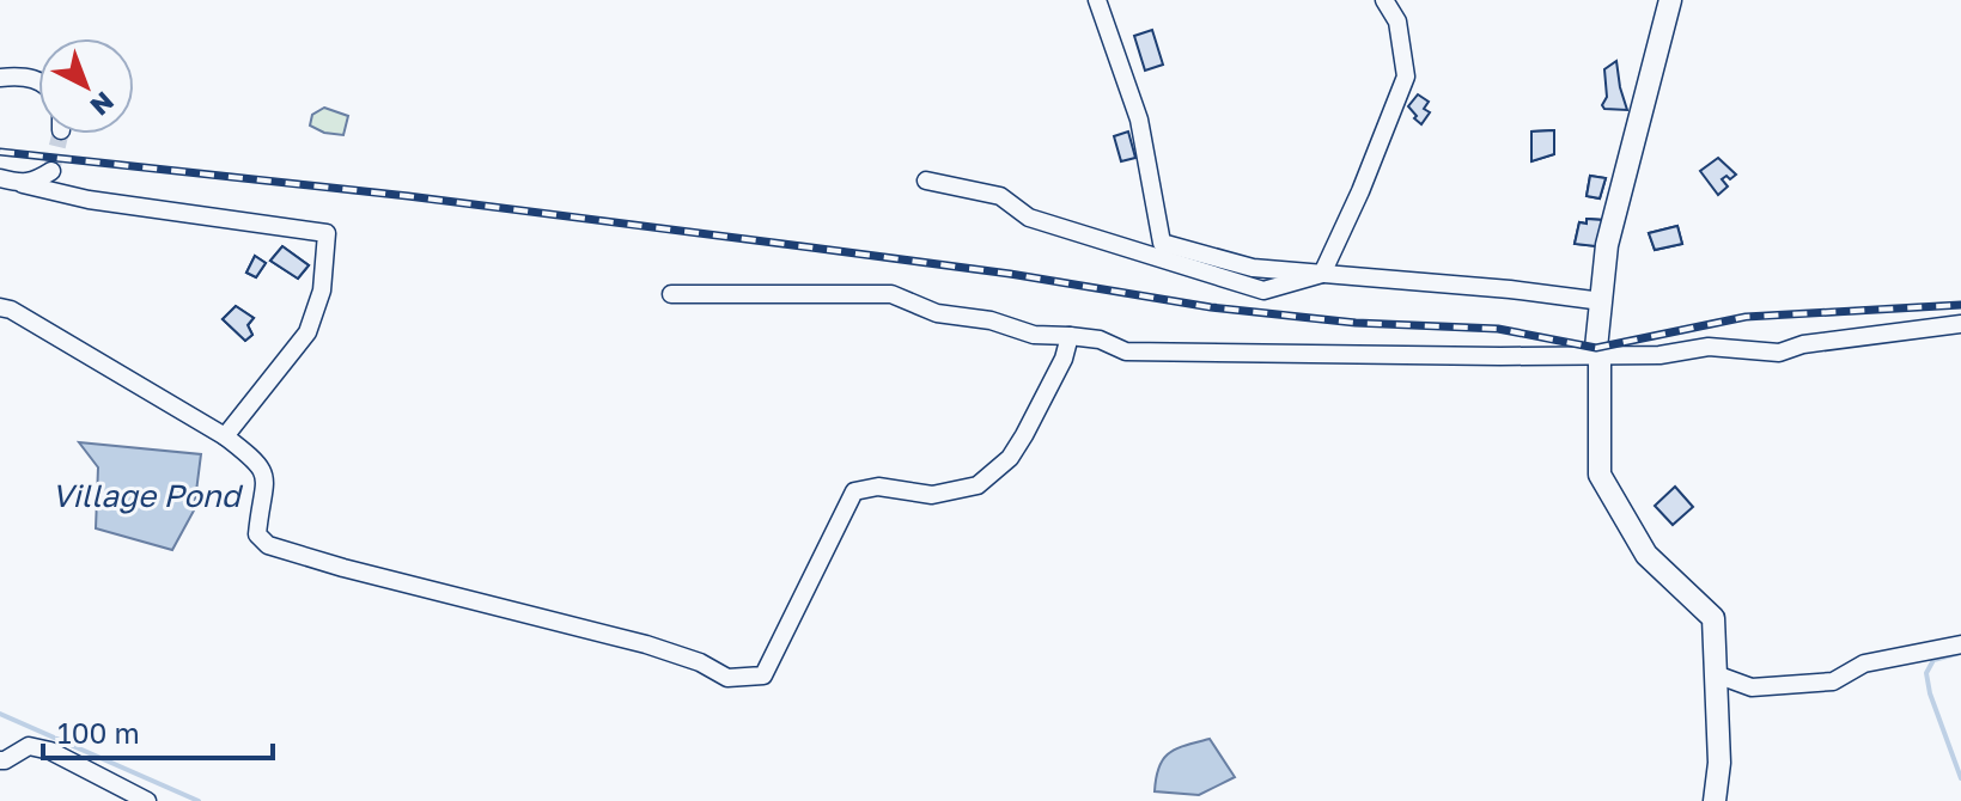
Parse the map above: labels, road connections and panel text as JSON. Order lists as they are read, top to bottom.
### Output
{
  "water": ["Village Pond"],
  "scale_bar": "100 m",
  "north": "bottom right"
}
